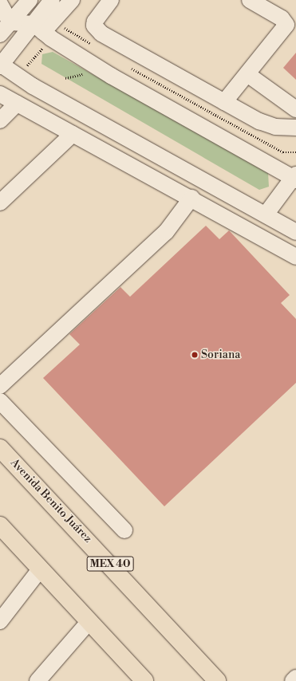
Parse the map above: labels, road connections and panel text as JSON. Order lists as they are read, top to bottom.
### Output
{
  "streets": {
    "main road": ["Avenida Benito Juárez", "MEX 40"]
  },
  "places": ["Soriana"]
}
